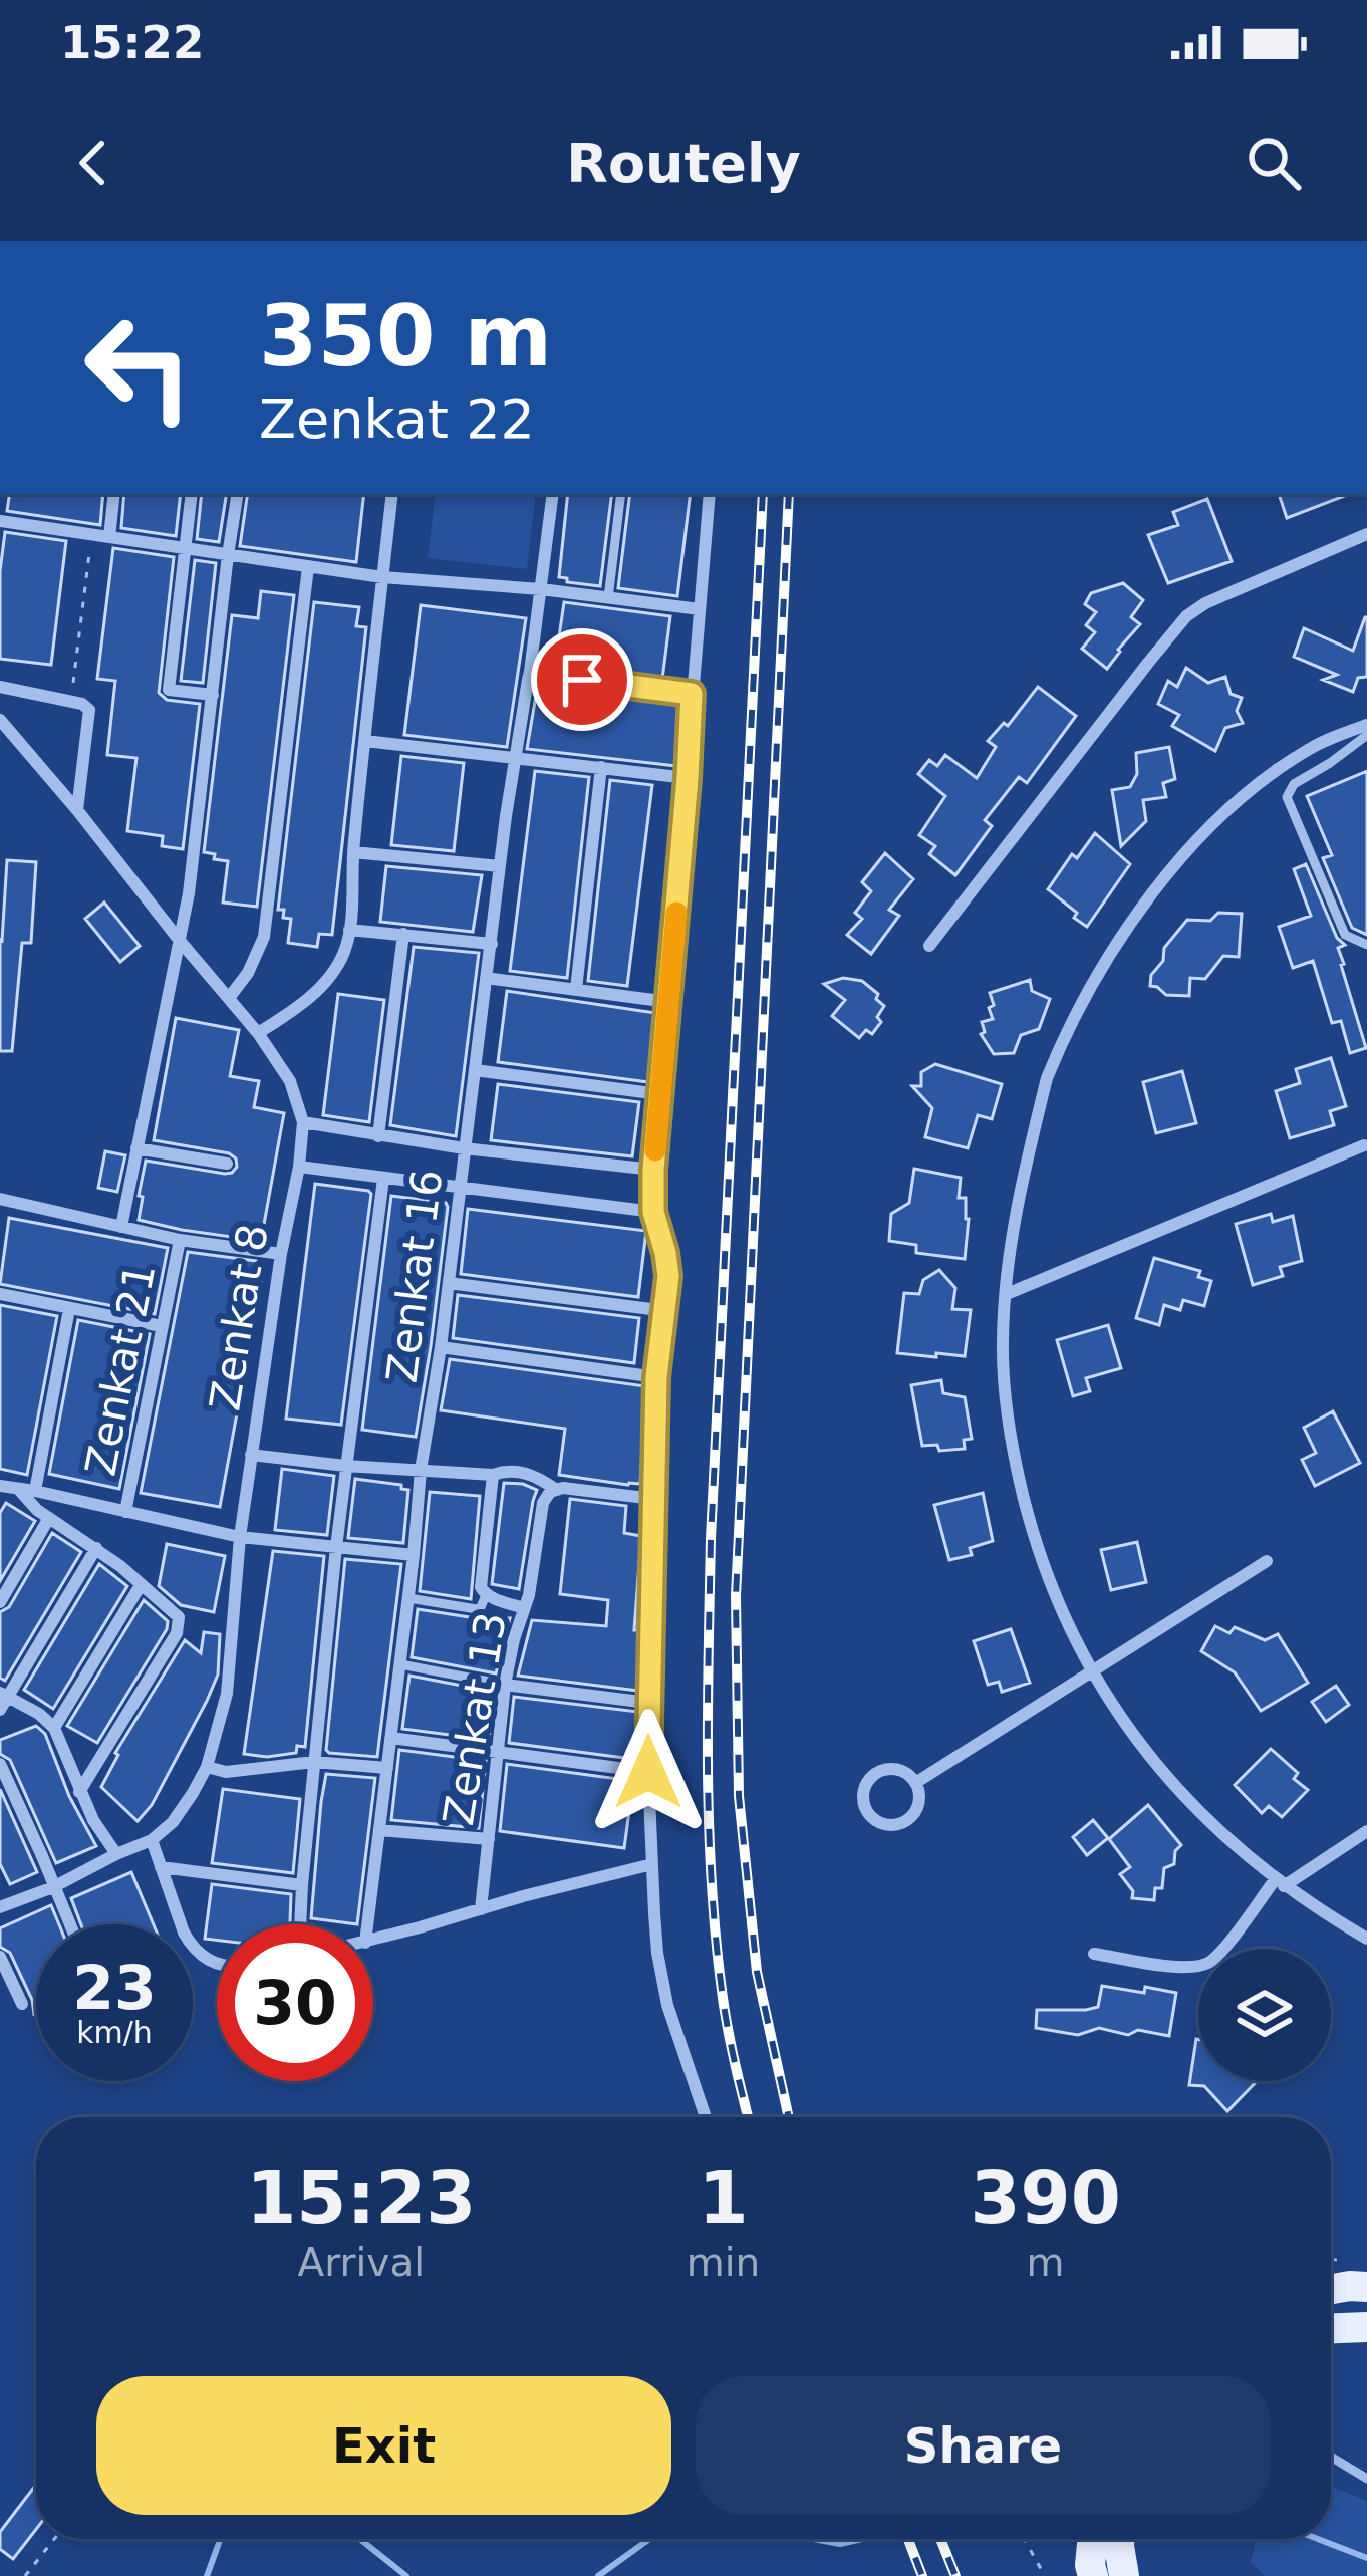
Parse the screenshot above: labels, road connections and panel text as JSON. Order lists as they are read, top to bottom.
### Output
{
  "streets": {
    "street": [
      "Zenkat 16",
      "Zenkat 8",
      "Zenkat 21",
      "Zenkat 13"
    ]
  },
  "page": {
    "status": "15:22",
    "header": "Routely",
    "turn": ["350 m", "Zenkat 22"],
    "speed": "23 km/h",
    "limit": "30",
    "eta": [
      "15:23",
      "Arrival",
      "1",
      "min",
      "390",
      "m"
    ],
    "buttons": ["Exit", "Share"]
  }
}
